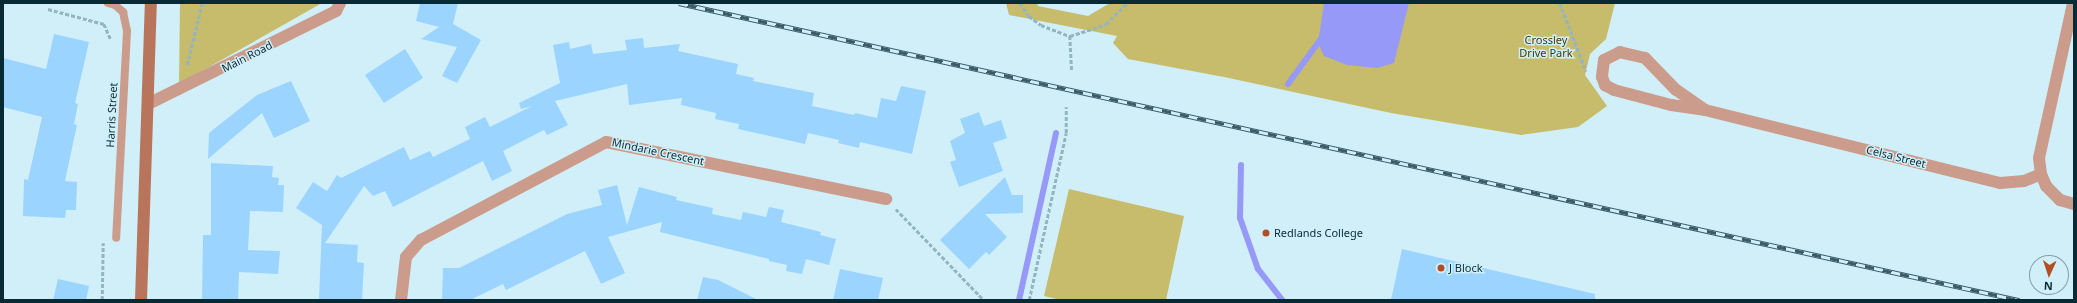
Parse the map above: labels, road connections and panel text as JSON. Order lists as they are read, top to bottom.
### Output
{
  "streets": {
    "street": ["Main Road", "Mindarie Crescent", "Celsa Street"],
    "lane": ["Harris Street"]
  },
  "parks": ["Crossley Drive Park"],
  "places": ["Redlands College", "J Block"],
  "north": "bottom"
}
